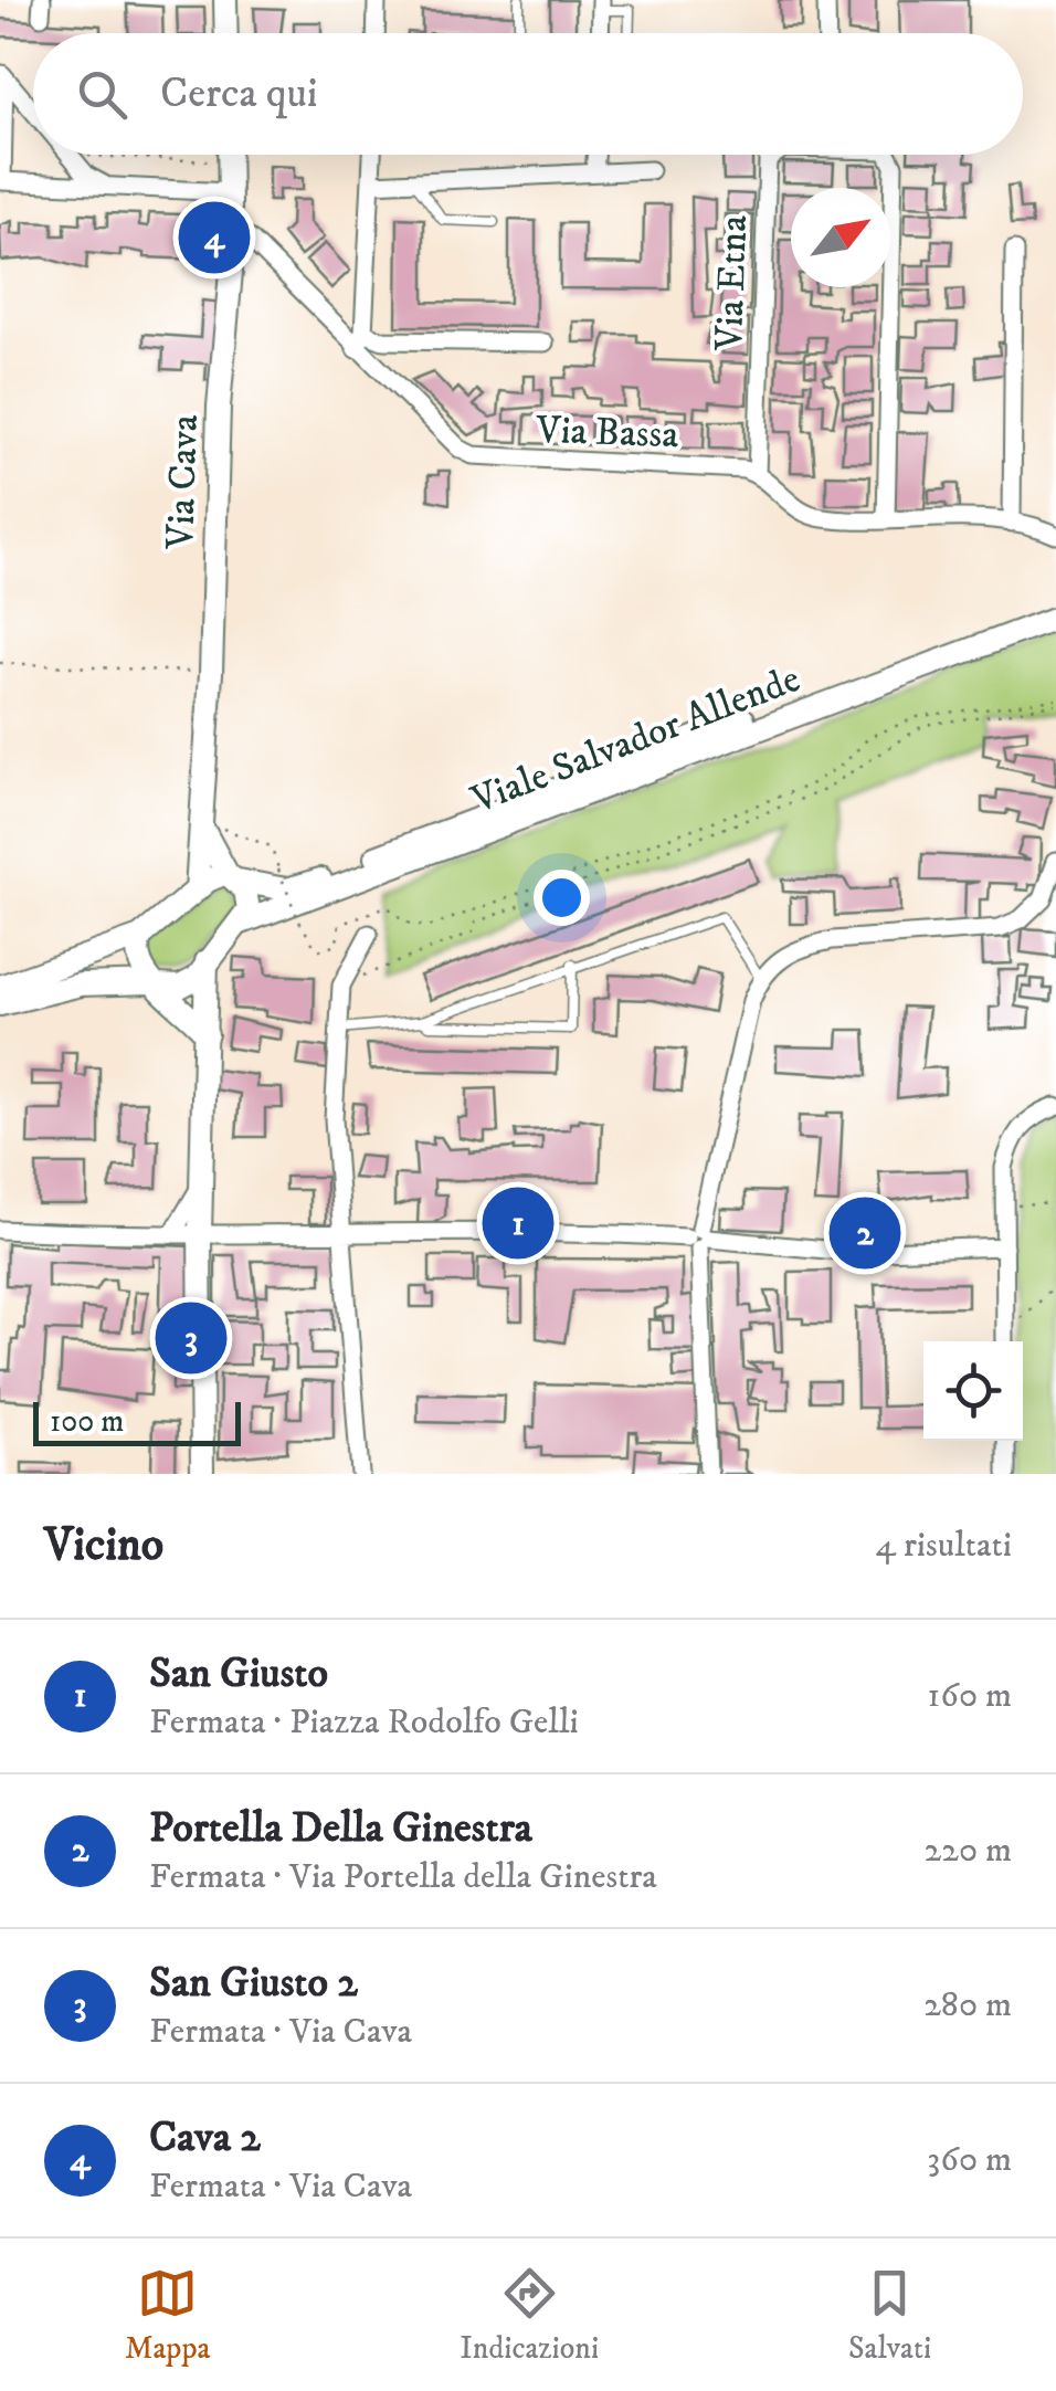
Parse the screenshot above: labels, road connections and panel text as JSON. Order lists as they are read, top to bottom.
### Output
{
  "streets": {
    "main road": ["Via Cava", "Viale Salvador Allende"],
    "street": ["Via Etna", "Via Bassa"]
  },
  "crossings": [
    ["Via Etna", "Via Bassa"],
    ["Via Bassa", "Via Cava"]
  ],
  "scale_bar": "100 m",
  "north": "top right",
  "page": {
    "search": "Cerca qui",
    "pins": [
      "4",
      "1",
      "2",
      "3"
    ],
    "scale": "100 m",
    "heading": ["Vicino", "4 risultati"],
    "list": [
      {
        "mark": "1",
        "name": "San Giusto",
        "note": "Fermata · Piazza Rodolfo Gelli",
        "value": "160 m"
      },
      {
        "mark": "2",
        "name": "Portella Della Ginestra",
        "note": "Fermata · Via Portella della Ginestra",
        "value": "220 m"
      },
      {
        "mark": "3",
        "name": "San Giusto 2",
        "note": "Fermata · Via Cava",
        "value": "280 m"
      },
      {
        "mark": "4",
        "name": "Cava 2",
        "note": "Fermata · Via Cava",
        "value": "360 m"
      }
    ],
    "nav": ["Mappa", "Indicazioni", "Salvati"]
  }
}
